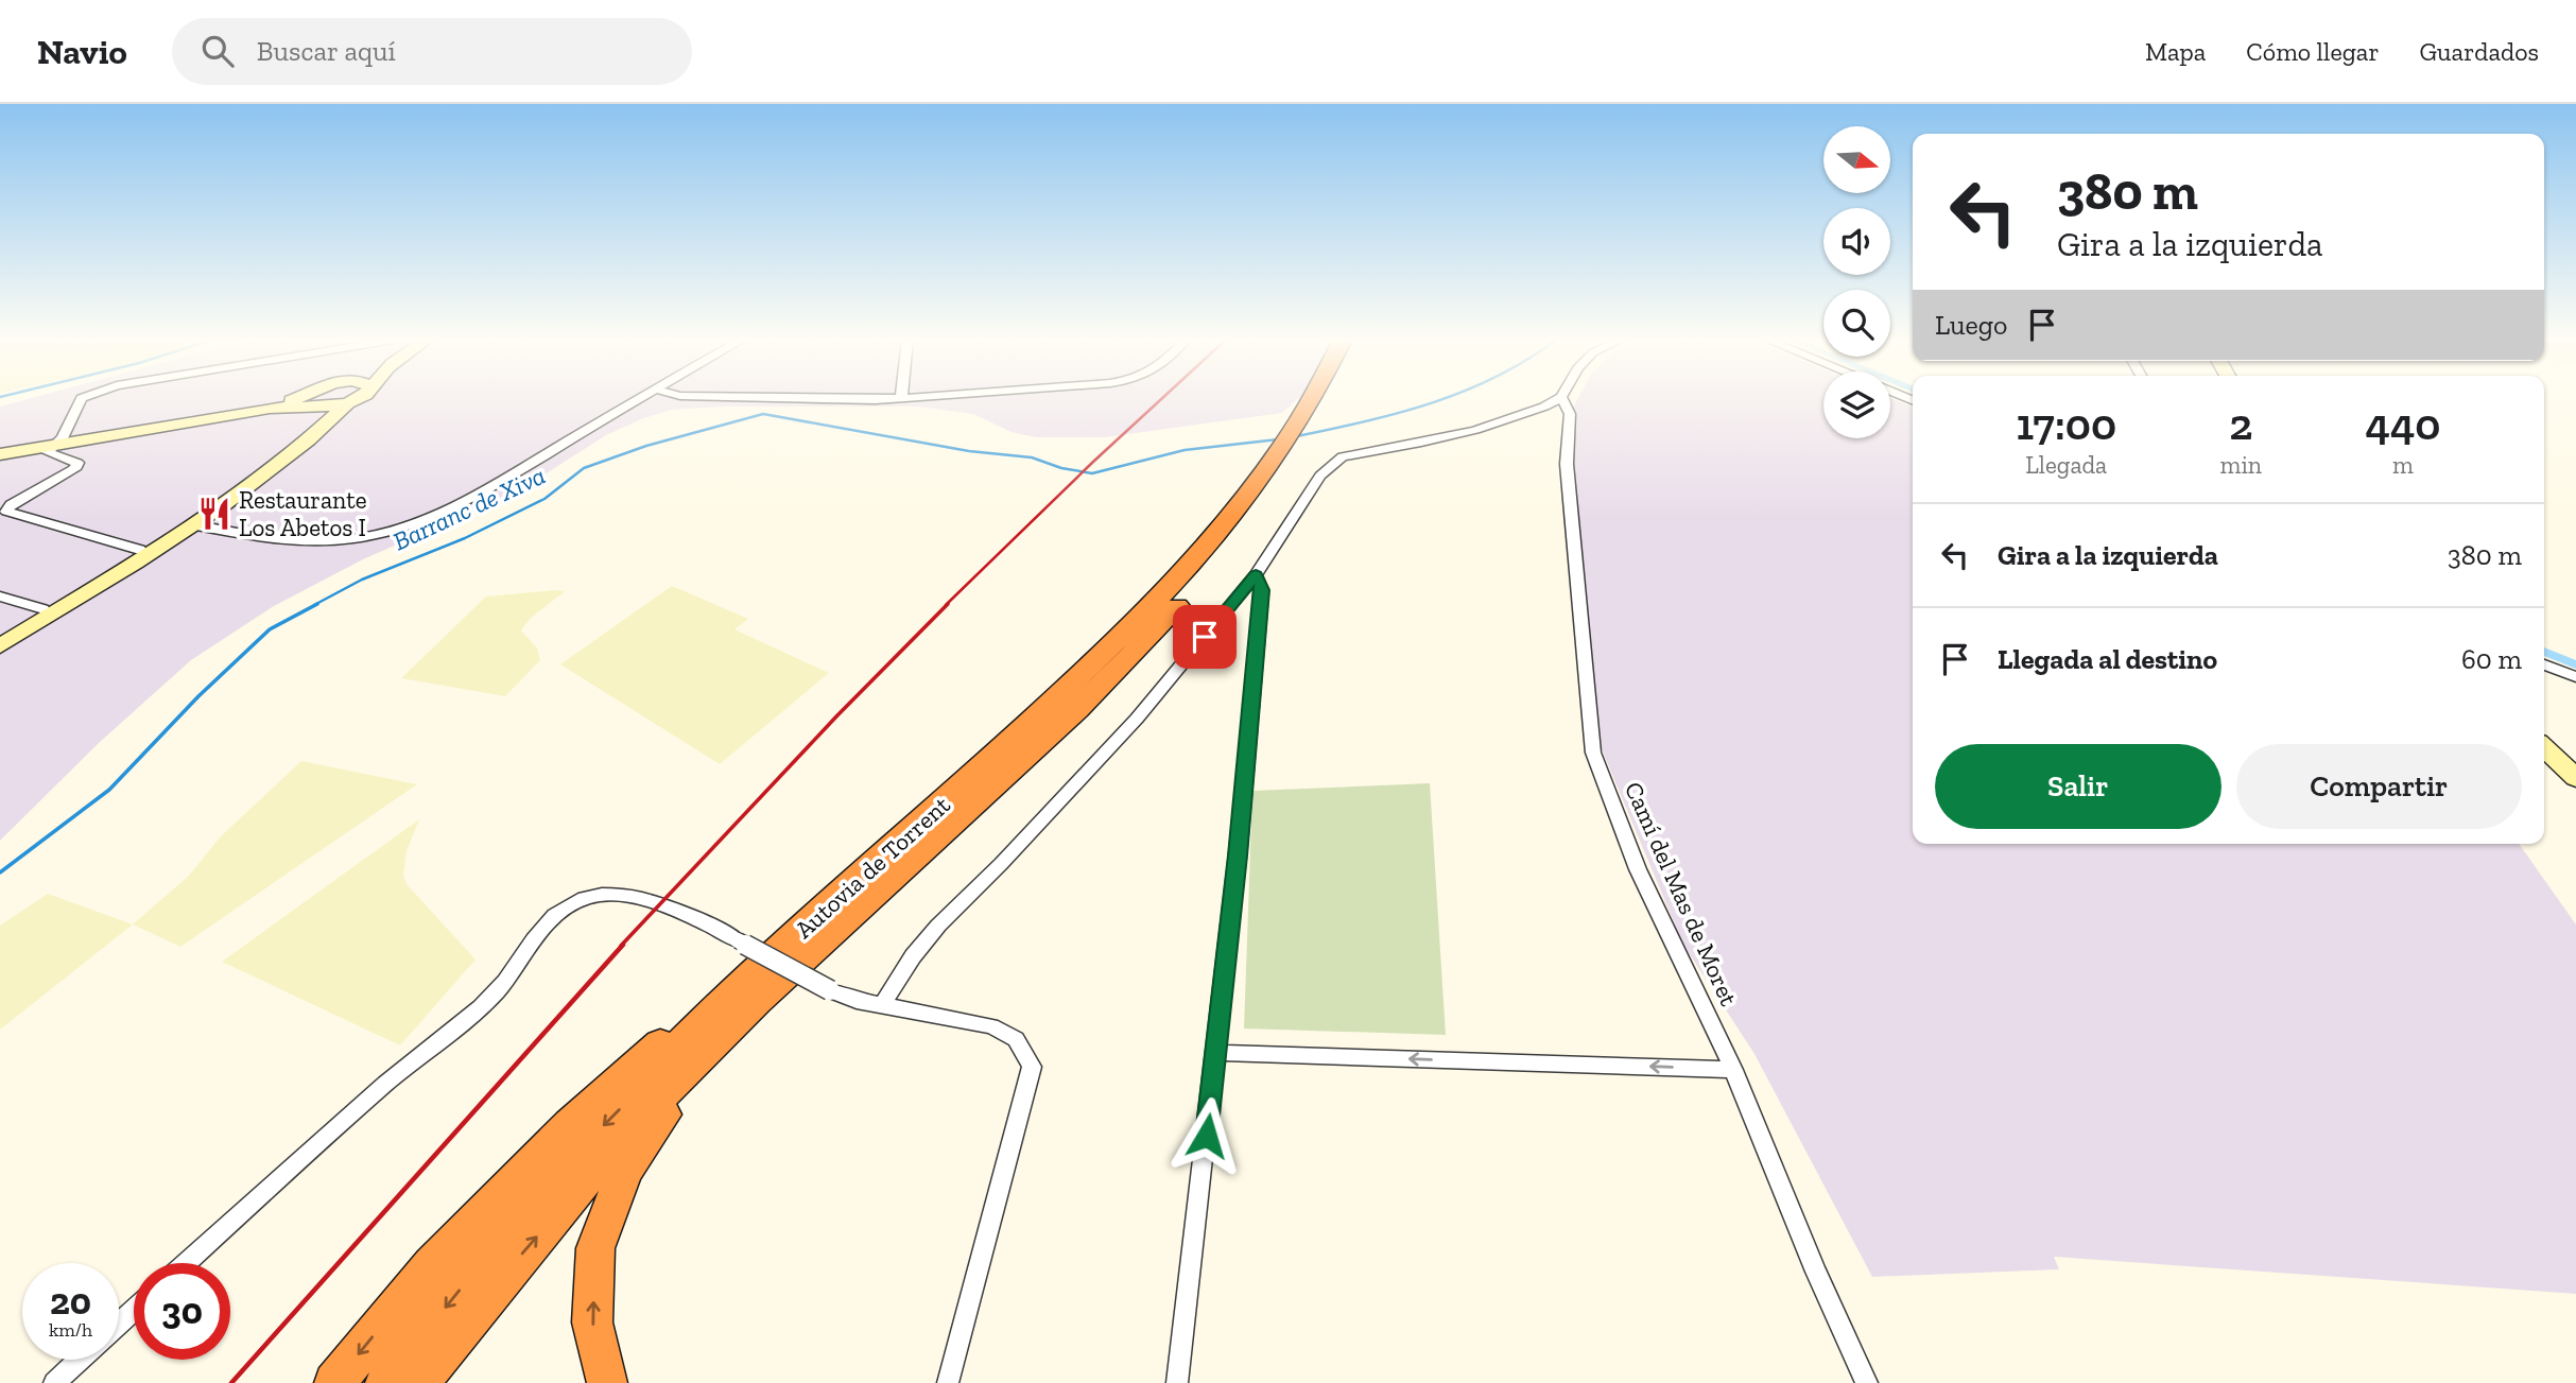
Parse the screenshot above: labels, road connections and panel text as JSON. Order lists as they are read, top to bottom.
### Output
{
  "streets": {
    "highway": ["Autovia de Torrent"],
    "street": ["Camí del Mas de Moret"]
  },
  "water": ["Barranc de Xiva"],
  "places": {
    "restaurant": ["Restaurante Los Abetos I"]
  },
  "north": "right",
  "page": {
    "header": "Navio",
    "search": "Buscar aquí",
    "nav": ["Mapa", "Cómo llegar", "Guardados"],
    "turn": ["380 m", "Gira a la izquierda"],
    "then": "Luego",
    "eta": [
      "17:00",
      "Llegada",
      "2",
      "min",
      "440",
      "m"
    ],
    "list": [
      {
        "name": "Gira a la izquierda",
        "value": "380 m"
      },
      {
        "name": "Llegada al destino",
        "value": "60 m"
      }
    ],
    "buttons": ["Salir", "Compartir"],
    "speed": "20 km/h",
    "limit": "30"
  }
}
